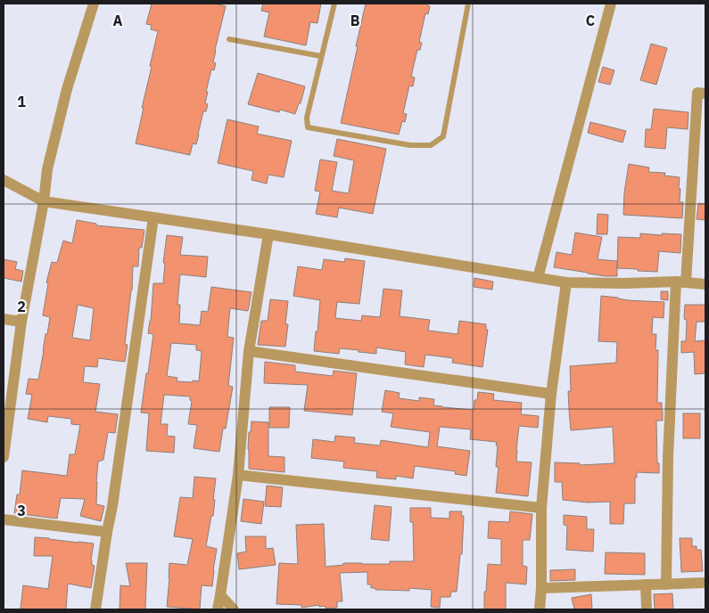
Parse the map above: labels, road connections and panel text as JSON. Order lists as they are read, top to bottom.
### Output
{
  "grid": {
    "columns": ["A", "B", "C"],
    "rows": ["1", "2", "3"]
  }
}
